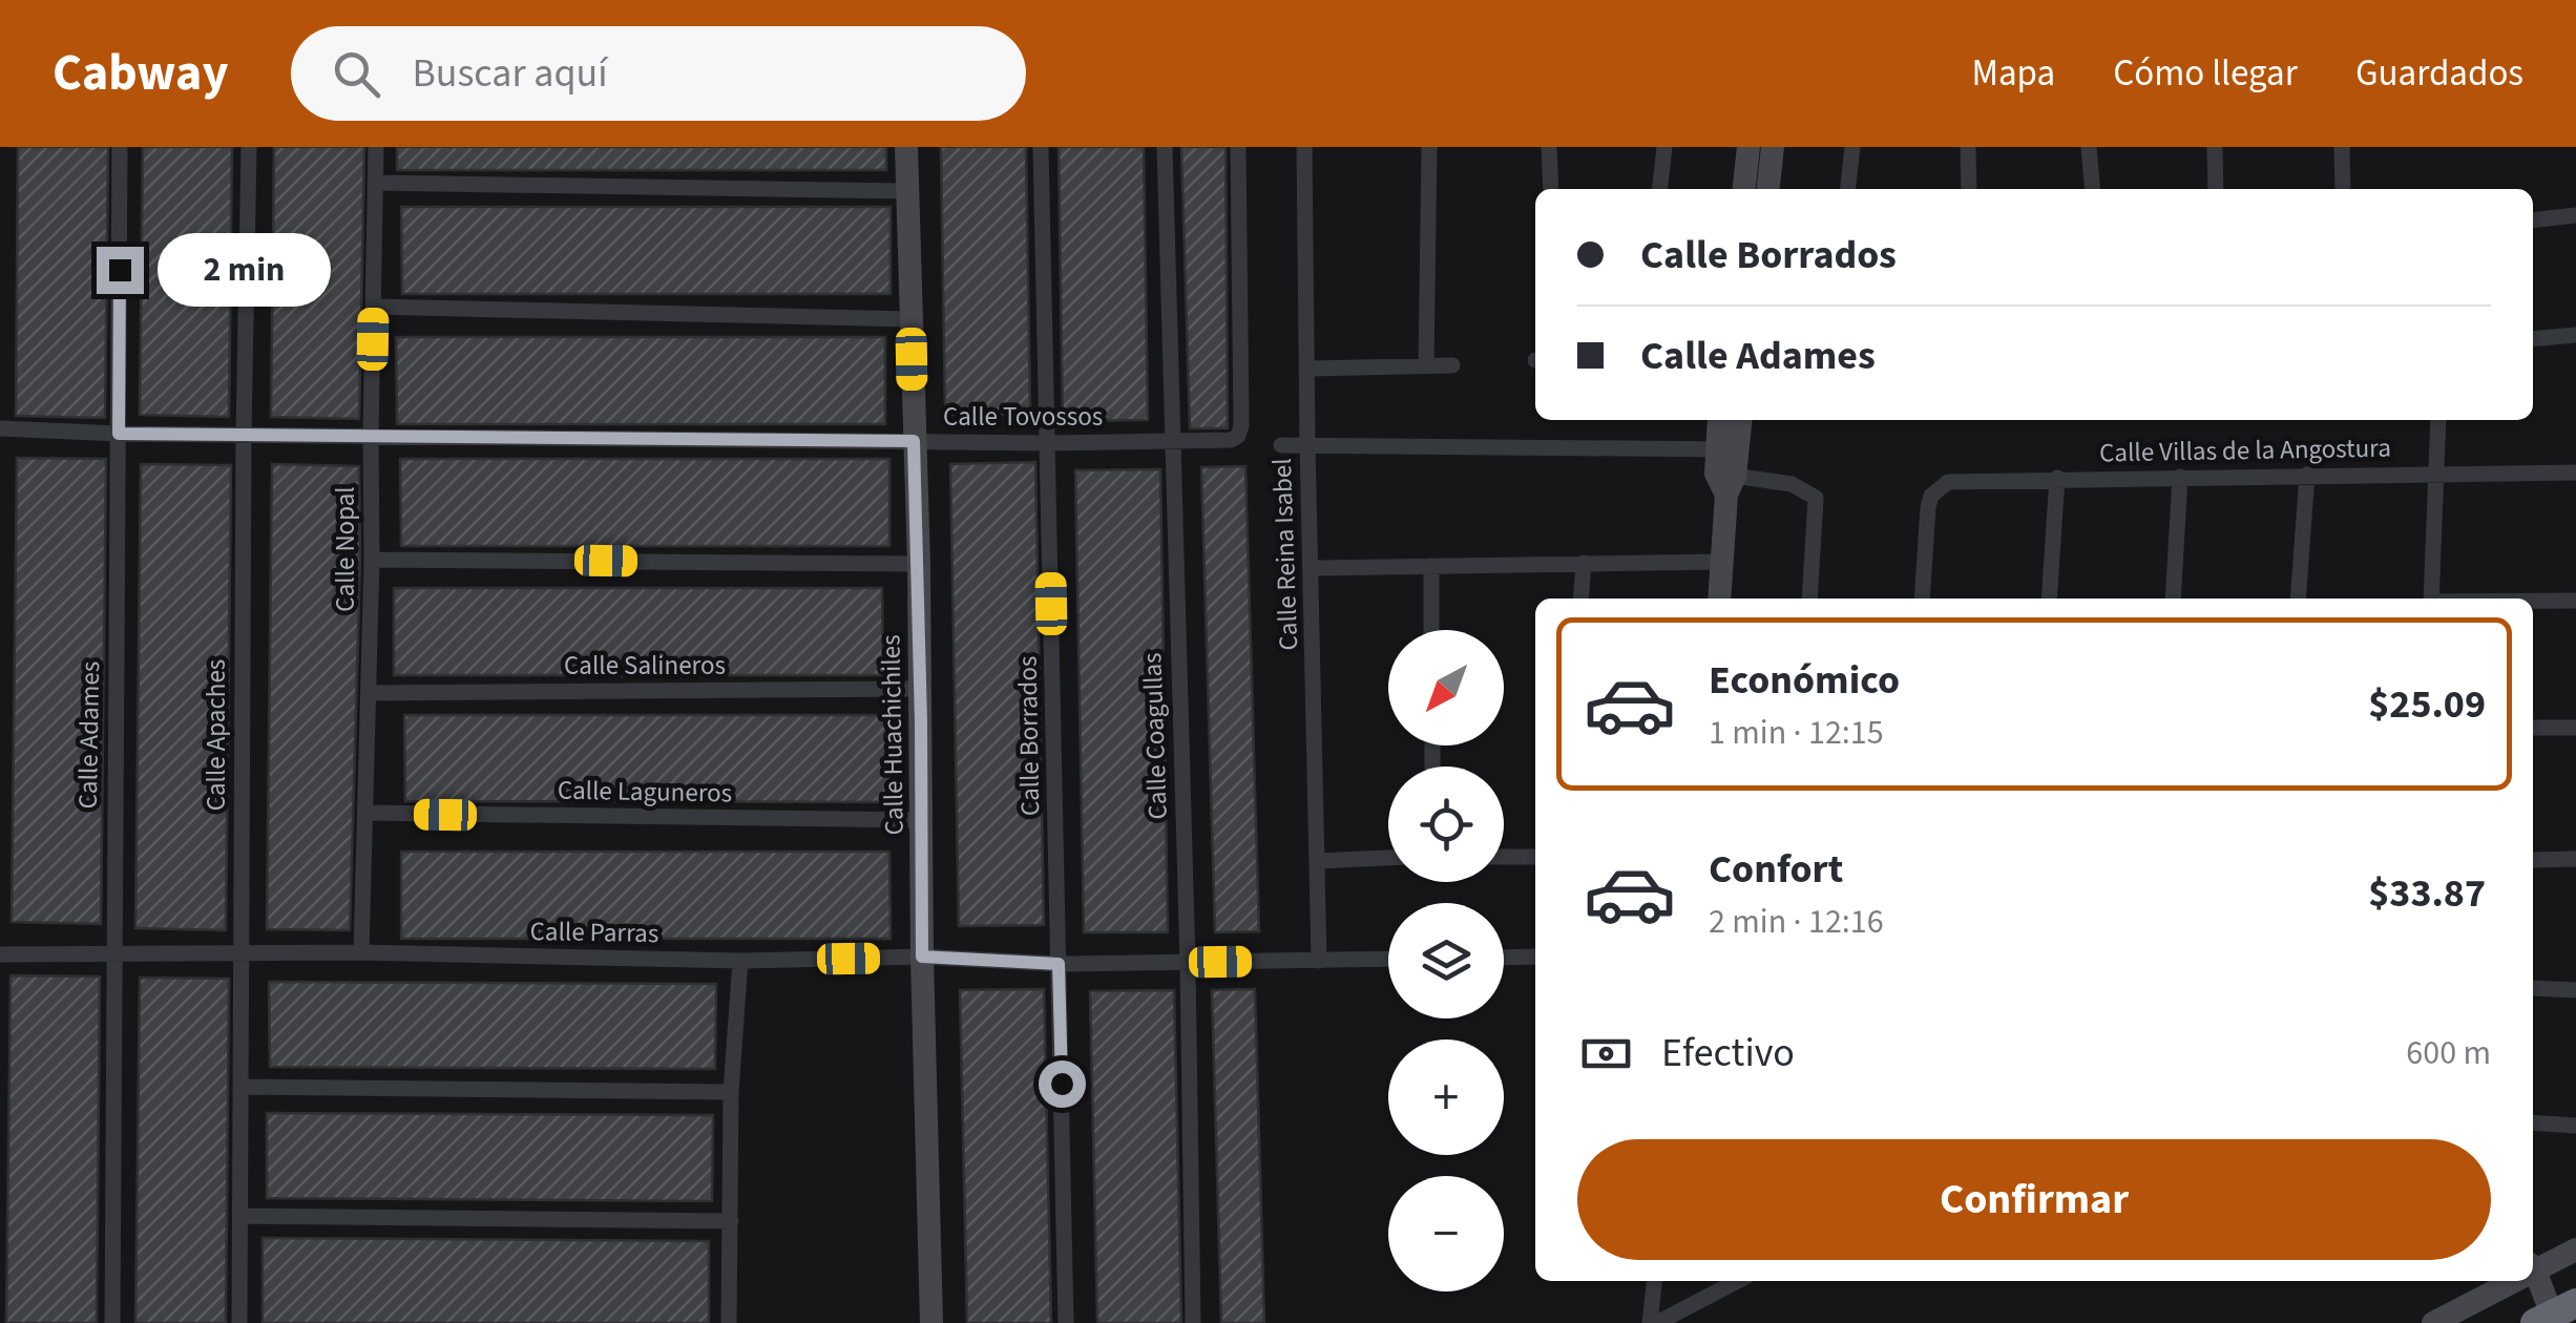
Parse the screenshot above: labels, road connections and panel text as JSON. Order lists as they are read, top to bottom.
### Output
{
  "streets": {
    "street": [
      "Calle Tovossos",
      "Calle Villas de la Angostura",
      "Calle Nopal",
      "Calle Reina Isabel",
      "Calle Salineros",
      "Calle Adames",
      "Calle Apaches",
      "Calle Huachichiles",
      "Calle Borrados",
      "Calle Coagullas",
      "Calle Laguneros",
      "Calle Parras"
    ]
  },
  "crossings": [
    ["Calle Tovossos", "Calle Nopal"],
    ["Calle Tovossos", "Calle Adames"],
    ["Calle Tovossos", "Calle Apaches"],
    ["Calle Tovossos", "Calle Huachichiles"],
    ["Calle Tovossos", "Calle Borrados"],
    ["Calle Tovossos", "Calle Coagullas"],
    ["Calle Nopal", "Calle Salineros"],
    ["Calle Nopal", "Calle Laguneros"],
    ["Calle Nopal", "Calle Parras"],
    ["Calle Reina Isabel", "Calle Parras"],
    ["Calle Salineros", "Calle Huachichiles"],
    ["Calle Adames", "Calle Parras"],
    ["Calle Apaches", "Calle Parras"],
    ["Calle Huachichiles", "Calle Laguneros"],
    ["Calle Huachichiles", "Calle Parras"],
    ["Calle Borrados", "Calle Parras"],
    ["Calle Coagullas", "Calle Parras"]
  ],
  "north": "bottom left",
  "page": {
    "header": "Cabway",
    "search": "Buscar aquí",
    "nav": ["Mapa", "Cómo llegar", "Guardados"],
    "banner": ["Calle Borrados", "Calle Adames"],
    "bubble": "2 min",
    "list": [
      {
        "name": "Económico",
        "note": "1 min · 12:15",
        "value": "$25.09"
      },
      {
        "name": "Confort",
        "note": "2 min · 12:16",
        "value": "$33.87"
      }
    ],
    "map_buttons": ["+", "−"],
    "pay": ["Efectivo", "600 m"],
    "buttons": "Confirmar"
  }
}
